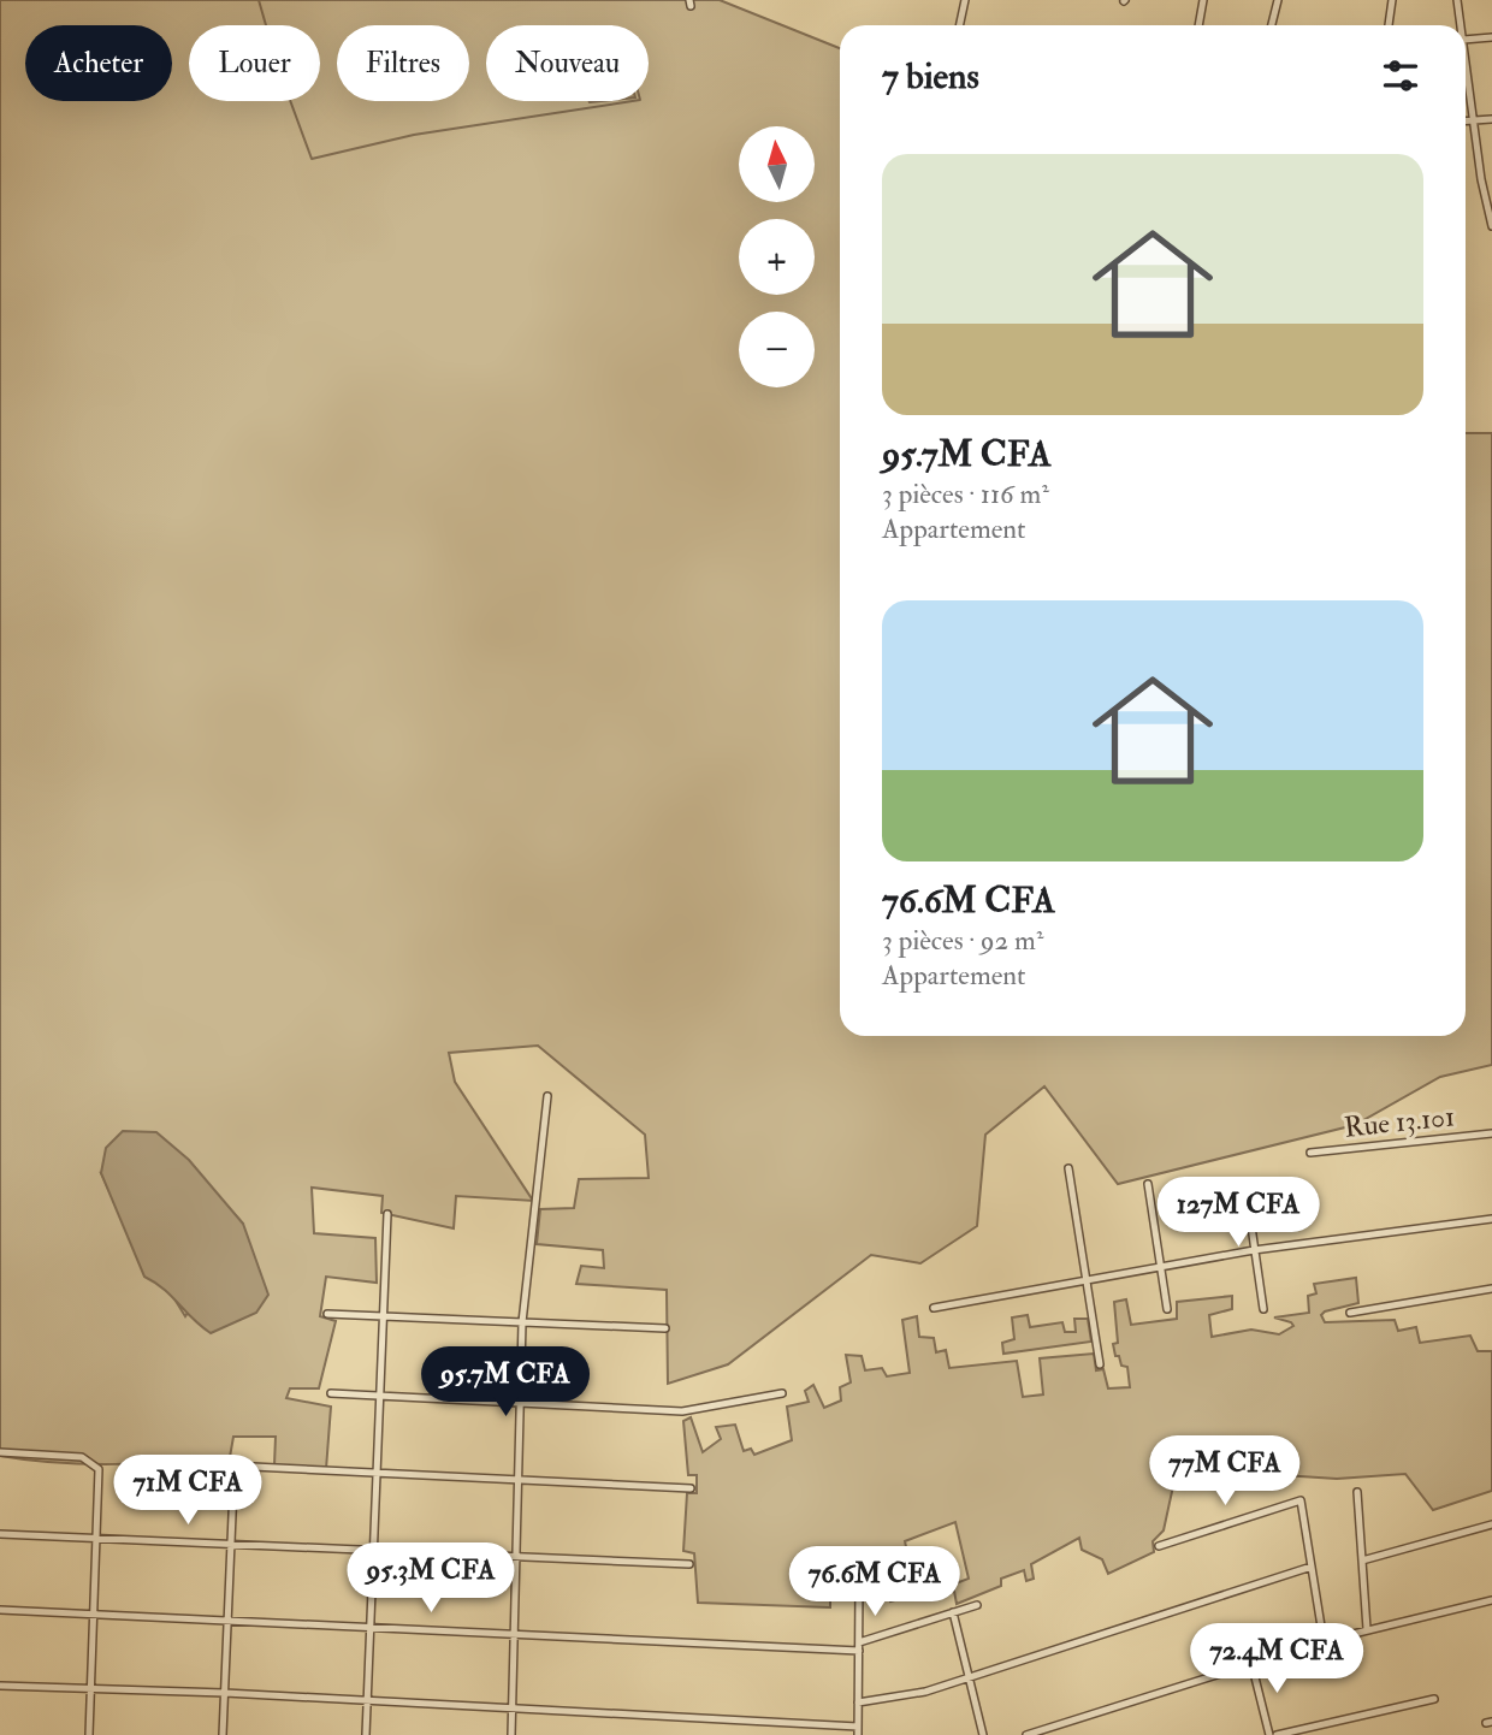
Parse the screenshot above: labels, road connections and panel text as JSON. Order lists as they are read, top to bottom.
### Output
{
  "streets": {
    "street": ["Rue 13.101"]
  },
  "north": "top",
  "page": {
    "chip": [
      "Acheter",
      "Louer",
      "Filtres",
      "Nouveau"
    ],
    "heading": "7 biens",
    "map_buttons": ["+", "−"],
    "list": [
      {
        "name": "95.7M CFA",
        "note": "3 pièces · 116 m² · Appartement"
      },
      {
        "name": "76.6M CFA",
        "note": "3 pièces · 92 m² · Appartement"
      }
    ],
    "price": [
      "127M CFA",
      "95.7M CFA",
      "77M CFA",
      "71M CFA",
      "95.3M CFA",
      "76.6M CFA",
      "72.4M CFA"
    ]
  }
}
